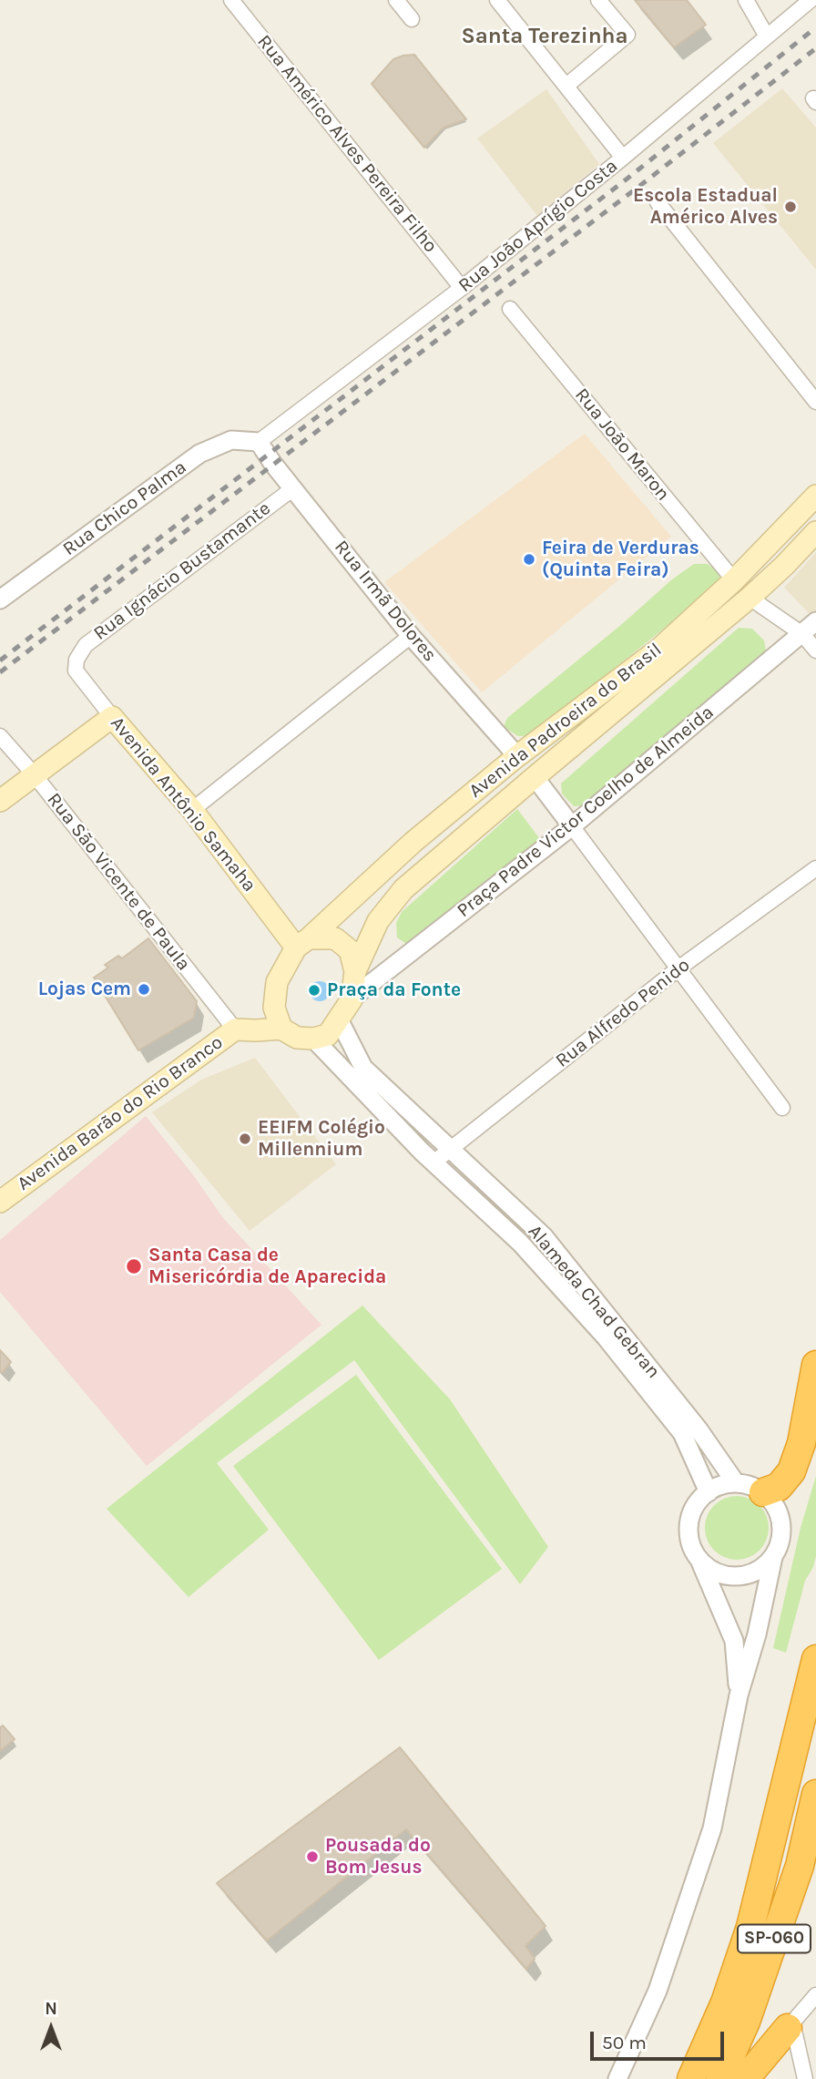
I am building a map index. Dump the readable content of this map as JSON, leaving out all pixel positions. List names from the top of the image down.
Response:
{
  "streets": {
    "highway": ["SP-060"],
    "main road": ["Avenida Padroeira do Brasil", "Avenida Antônio Samaha", "Avenida Barão do Rio Branco"],
    "street": [
      "Rua Américo Alves Pereira Filho",
      "Rua João Aprígio Costa",
      "Rua João Maron",
      "Rua Chico Palma",
      "Rua Ignácio Bustamante",
      "Rua Irmã Dolores",
      "Praça Padre Victor Coelho de Almeida",
      "Rua São Vicente de Paula",
      "Rua Alfredo Penido",
      "Alameda Chad Gebran"
    ]
  },
  "crossings": [
    ["Rua Américo Alves Pereira Filho", "Rua João Aprígio Costa"],
    ["Rua João Aprígio Costa", "Rua Chico Palma"],
    ["Rua João Aprígio Costa", "Rua Irmã Dolores"],
    ["Rua João Maron", "Avenida Padroeira do Brasil"],
    ["Rua Chico Palma", "Rua Irmã Dolores"],
    ["Rua Ignácio Bustamante", "Rua Irmã Dolores"],
    ["Rua Ignácio Bustamante", "Avenida Antônio Samaha"],
    ["Rua Irmã Dolores", "Avenida Padroeira do Brasil"],
    ["Avenida Padroeira do Brasil", "Avenida Antônio Samaha"],
    ["Avenida Padroeira do Brasil", "Praça Padre Victor Coelho de Almeida"],
    ["Avenida Padroeira do Brasil", "Avenida Barão do Rio Branco"],
    ["Avenida Padroeira do Brasil", "Alameda Chad Gebran"],
    ["Avenida Antônio Samaha", "Praça Padre Victor Coelho de Almeida"],
    ["Avenida Antônio Samaha", "Avenida Barão do Rio Branco"],
    ["Avenida Antônio Samaha", "Alameda Chad Gebran"],
    ["Praça Padre Victor Coelho de Almeida", "Avenida Barão do Rio Branco"],
    ["Praça Padre Victor Coelho de Almeida", "Alameda Chad Gebran"],
    ["Rua São Vicente de Paula", "Avenida Barão do Rio Branco"],
    ["Rua Alfredo Penido", "Alameda Chad Gebran"],
    ["Avenida Barão do Rio Branco", "Alameda Chad Gebran"]
  ],
  "districts": ["Santa Terezinha"],
  "places": [
    "Escola Estadual Américo Alves",
    "Feira de Verduras (Quinta Feira)",
    "Lojas Cem",
    "Praça da Fonte",
    "EEIFM Colégio Millennium",
    "Santa Casa de Misericórdia de Aparecida",
    "Pousada do Bom Jesus"
  ],
  "scale_bar": "50 m",
  "north": "top"
}
